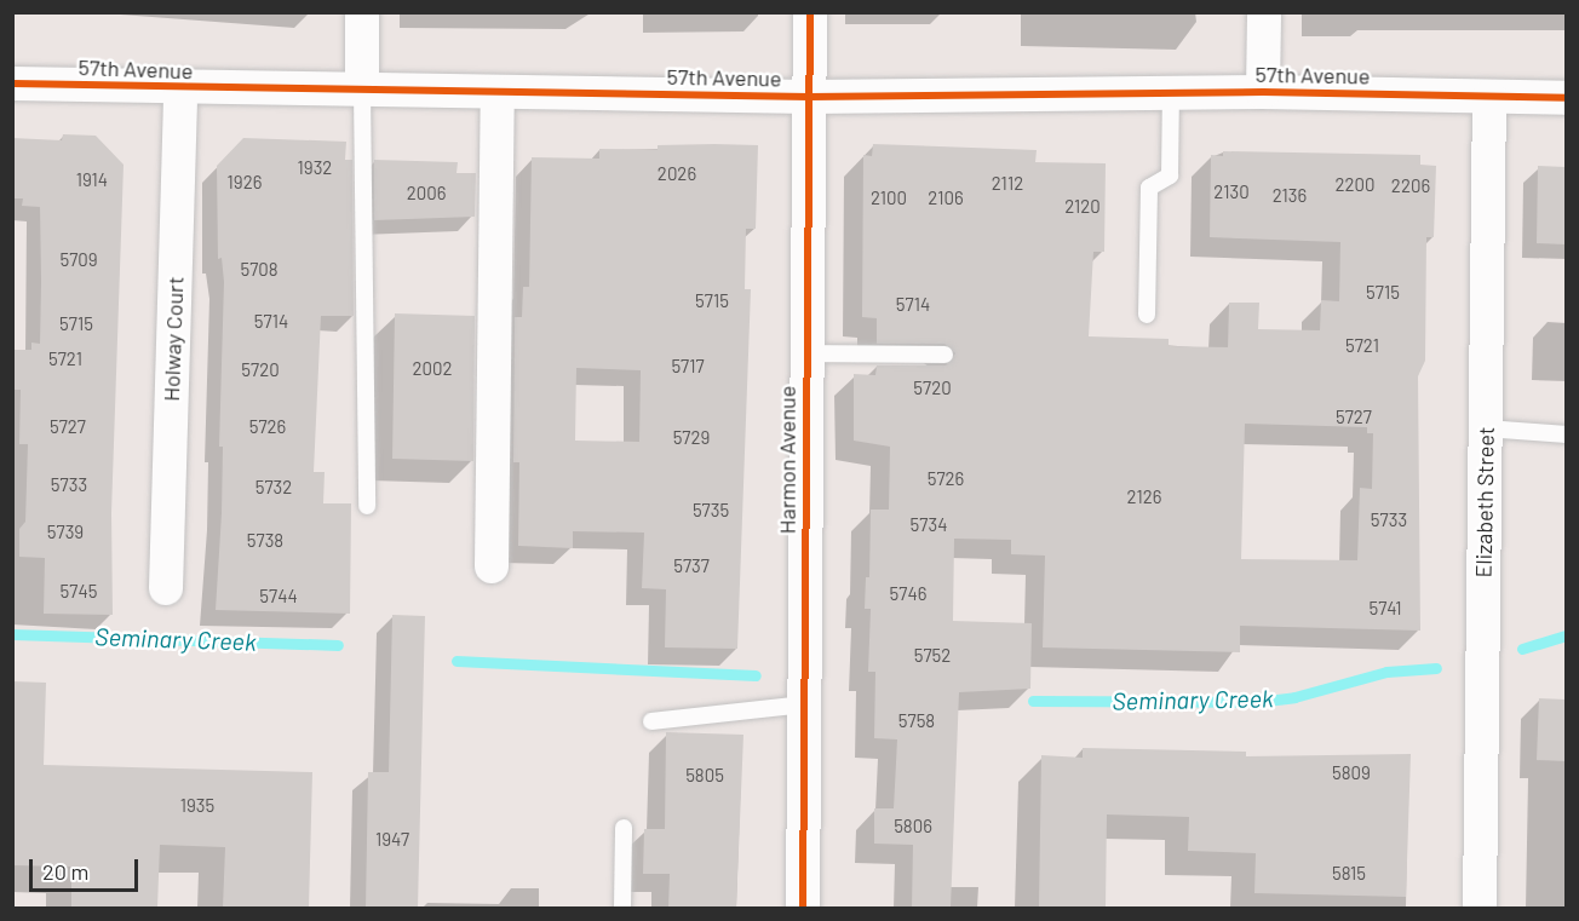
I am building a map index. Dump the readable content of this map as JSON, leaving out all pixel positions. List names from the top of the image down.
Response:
{
  "streets": {
    "street": [
      "57th Avenue",
      "Holway Court",
      "Harmon Avenue",
      "Elizabeth Street"
    ]
  },
  "crossings": [
    ["57th Avenue", "Holway Court"],
    ["57th Avenue", "Harmon Avenue"],
    ["57th Avenue", "Elizabeth Street"]
  ],
  "water": ["Seminary Creek"],
  "house_numbers": [
    "1932",
    "2026",
    "1914",
    "1926",
    "2112",
    "2200",
    "2206",
    "2130",
    "2006",
    "2136",
    "2100",
    "2106",
    "2120",
    "5709",
    "5708",
    "5715",
    "5715",
    "5714",
    "5714",
    "5715",
    "5721",
    "5721",
    "5717",
    "2002",
    "5720",
    "5720",
    "5727",
    "5727",
    "5726",
    "5729",
    "5726",
    "5733",
    "5732",
    "2126",
    "5735",
    "5733",
    "5734",
    "5739",
    "5738",
    "5737",
    "5745",
    "5746",
    "5744",
    "5741",
    "5752",
    "5758",
    "5809",
    "5805",
    "1935",
    "5806",
    "1947",
    "5815"
  ],
  "scale_bar": "20 m"
}
